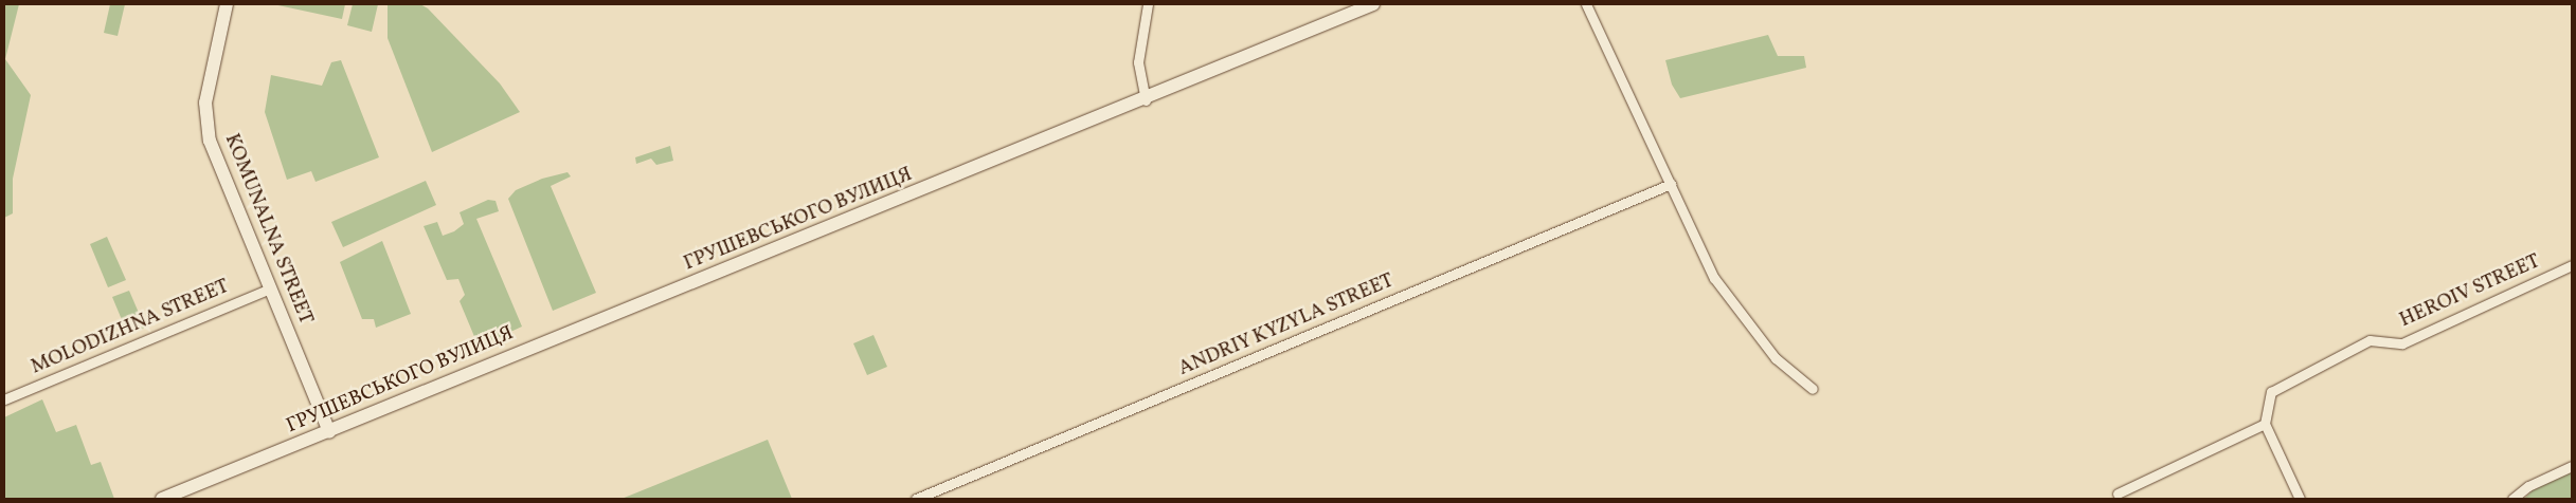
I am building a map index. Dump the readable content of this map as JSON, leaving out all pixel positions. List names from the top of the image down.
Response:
{
  "streets": {
    "street": [
      "ГРУШЕВСЬКОГО ВУЛИЦЯ",
      "KOMUNALNA STREET",
      "HEROIV STREET",
      "ANDRIY KYZYLA STREET",
      "MOLODIZHNA STREET"
    ]
  },
  "crossings": [
    ["ГРУШЕВСЬКОГО ВУЛИЦЯ", "KOMUNALNA STREET"],
    ["KOMUNALNA STREET", "MOLODIZHNA STREET"]
  ]
}
